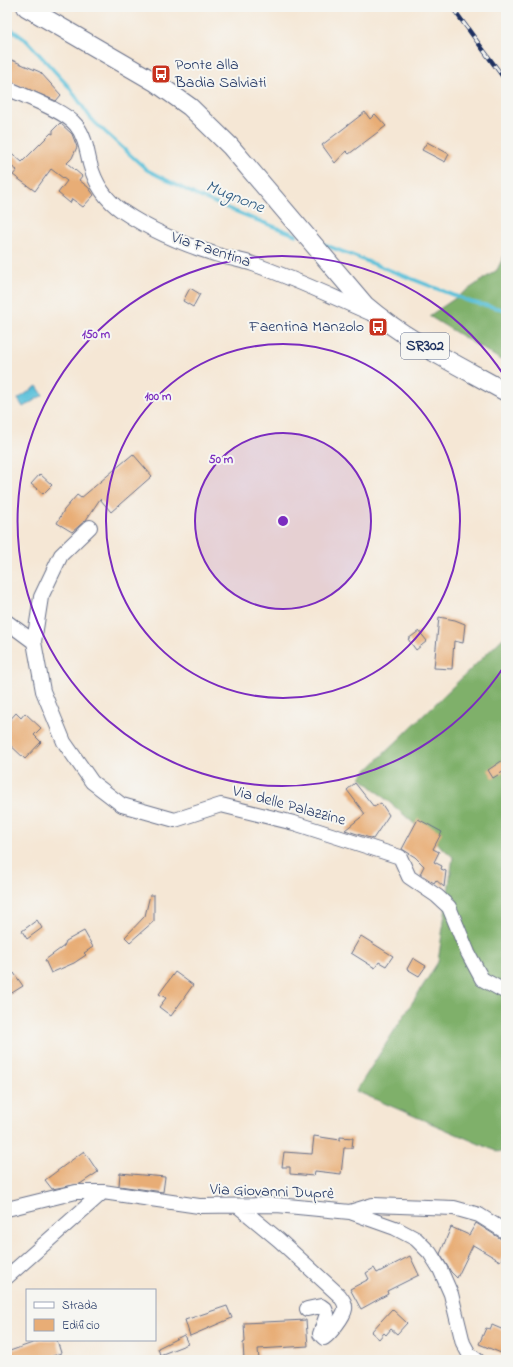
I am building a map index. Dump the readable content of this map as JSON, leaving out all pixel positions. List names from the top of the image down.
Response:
{
  "streets": {
    "main road": ["Via Faentina", "SR302"],
    "street": ["Via delle Palazzine", "Via Giovanni Duprè"]
  },
  "water": ["Mugnone"],
  "places": {
    "bus stop": ["Ponte alla Badia Salviati", "Faentina Manzolo"]
  },
  "legend": ["Strada", "Edificio"],
  "rings": ["150 m", "100 m", "50 m"]
}
